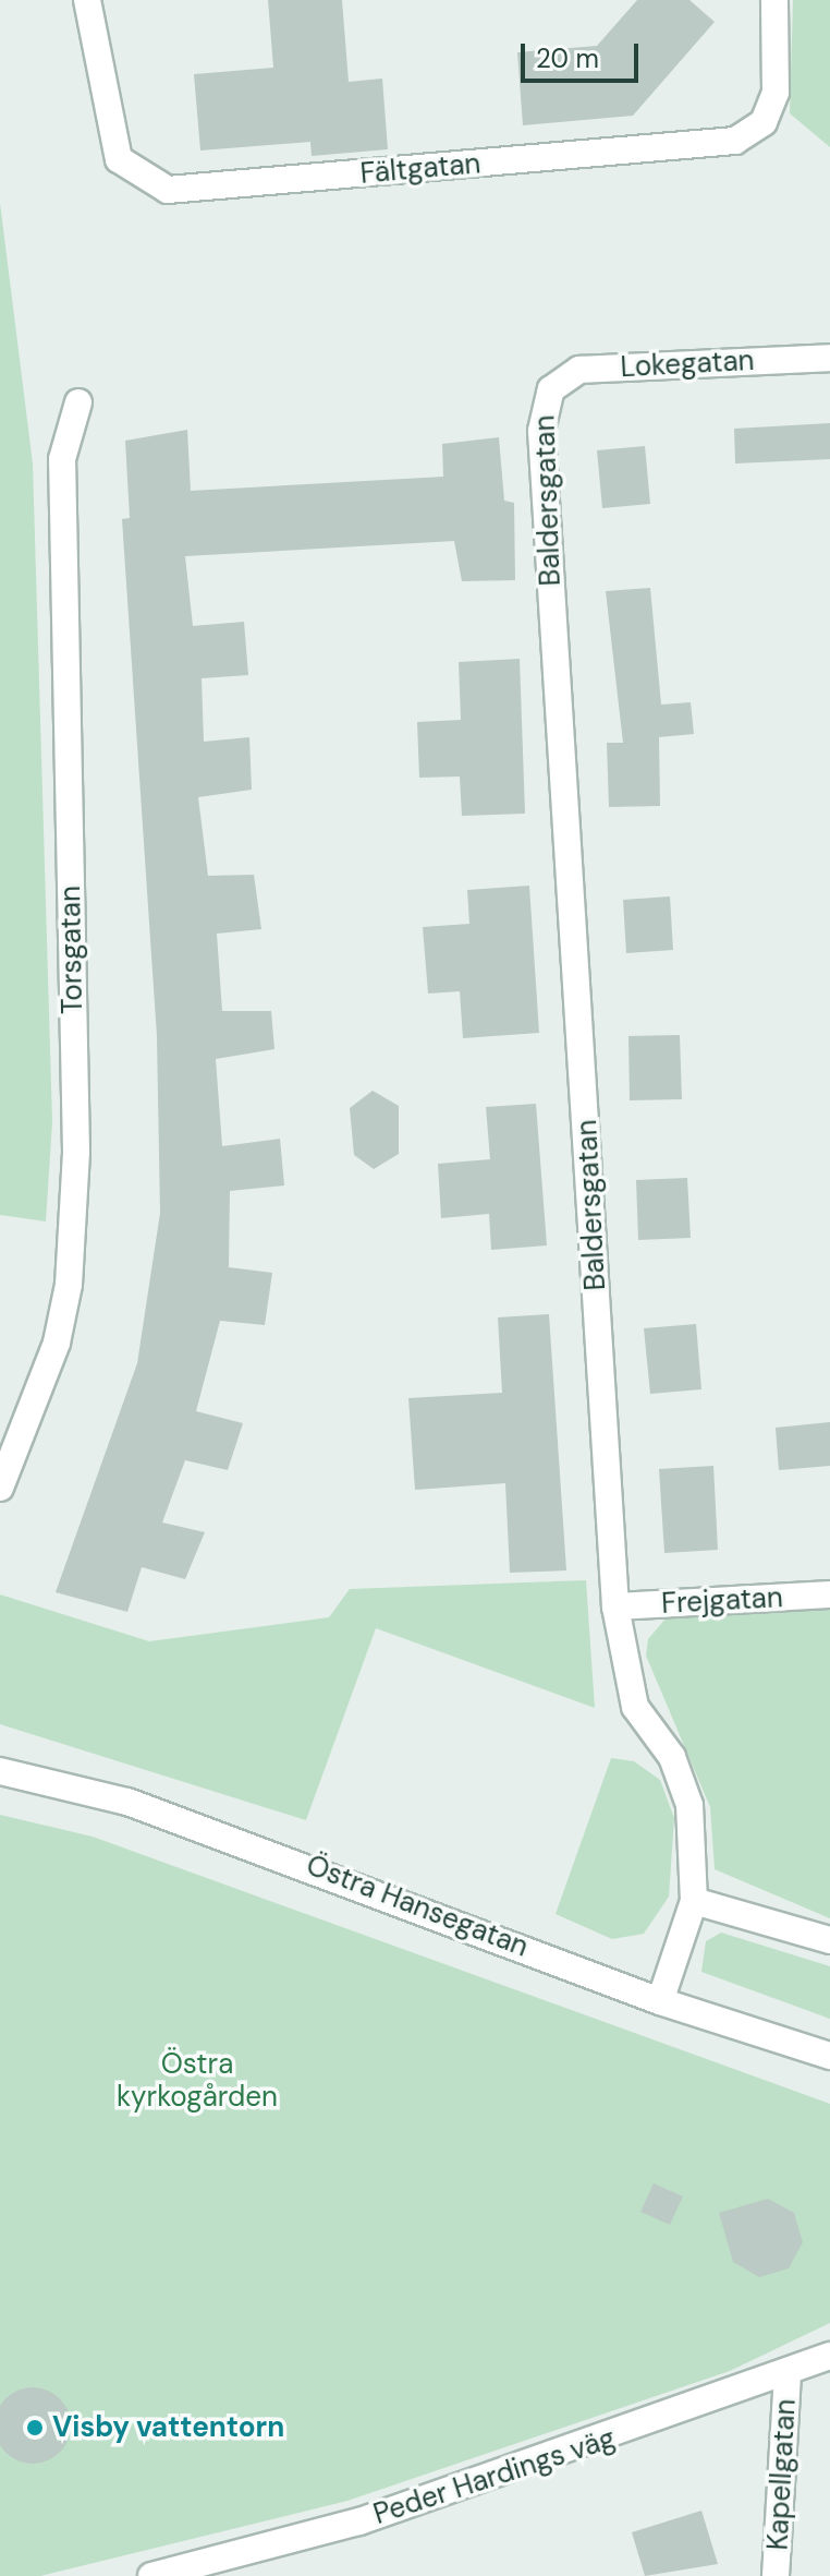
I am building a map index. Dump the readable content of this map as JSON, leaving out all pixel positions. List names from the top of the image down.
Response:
{
  "streets": {
    "street": [
      "Fältgatan",
      "Lokegatan",
      "Baldersgatan",
      "Torsgatan",
      "Frejgatan",
      "Östra Hansegatan",
      "Kapellgatan",
      "Peder Hardings väg"
    ]
  },
  "crossings": [
    ["Lokegatan", "Baldersgatan"],
    ["Baldersgatan", "Frejgatan"],
    ["Baldersgatan", "Östra Hansegatan"],
    ["Kapellgatan", "Peder Hardings väg"]
  ],
  "parks": ["Östra kyrkogården"],
  "places": ["Visby vattentorn"],
  "scale_bar": "20 m"
}
